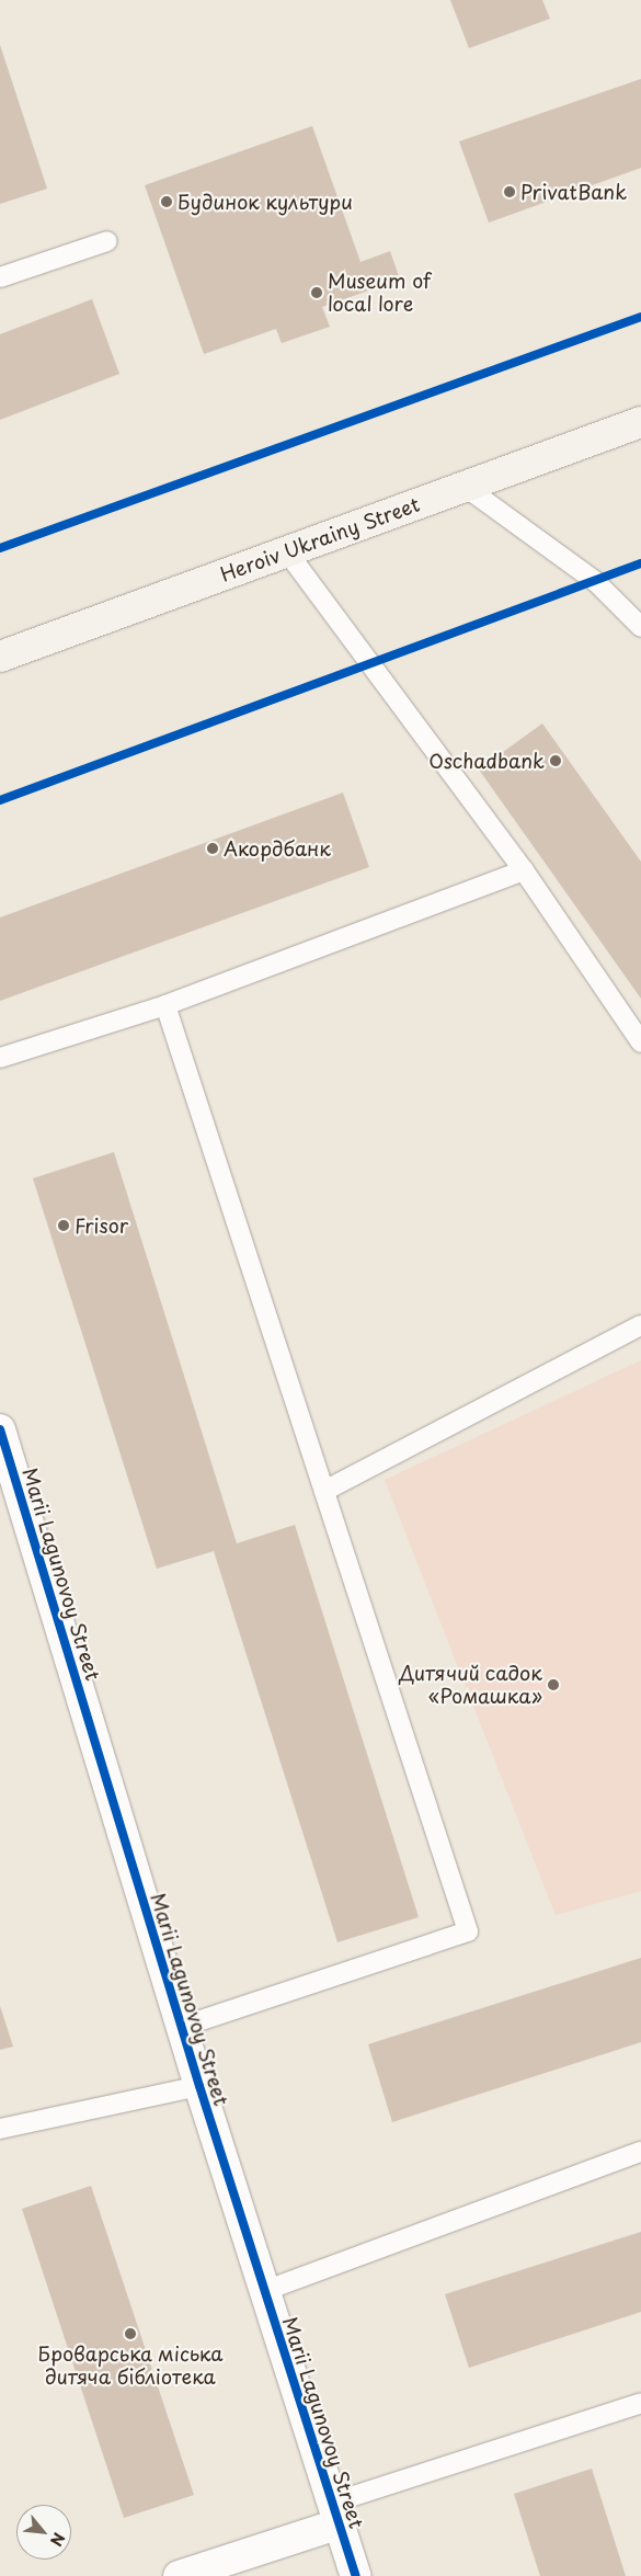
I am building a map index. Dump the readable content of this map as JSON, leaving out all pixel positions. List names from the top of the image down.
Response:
{
  "streets": {
    "main road": ["Heroiv Ukrainy Street"],
    "street": ["Marii Lagunovoy Street"]
  },
  "places": [
    "PrivatBank",
    "Будинок культури",
    "Museum of local lore",
    "Oschadbank",
    "Акордбанк",
    "Frisor",
    "Дитячий садок «Ромашка»",
    "Броварська міська дитяча бібліотека"
  ],
  "north": "bottom right"
}
